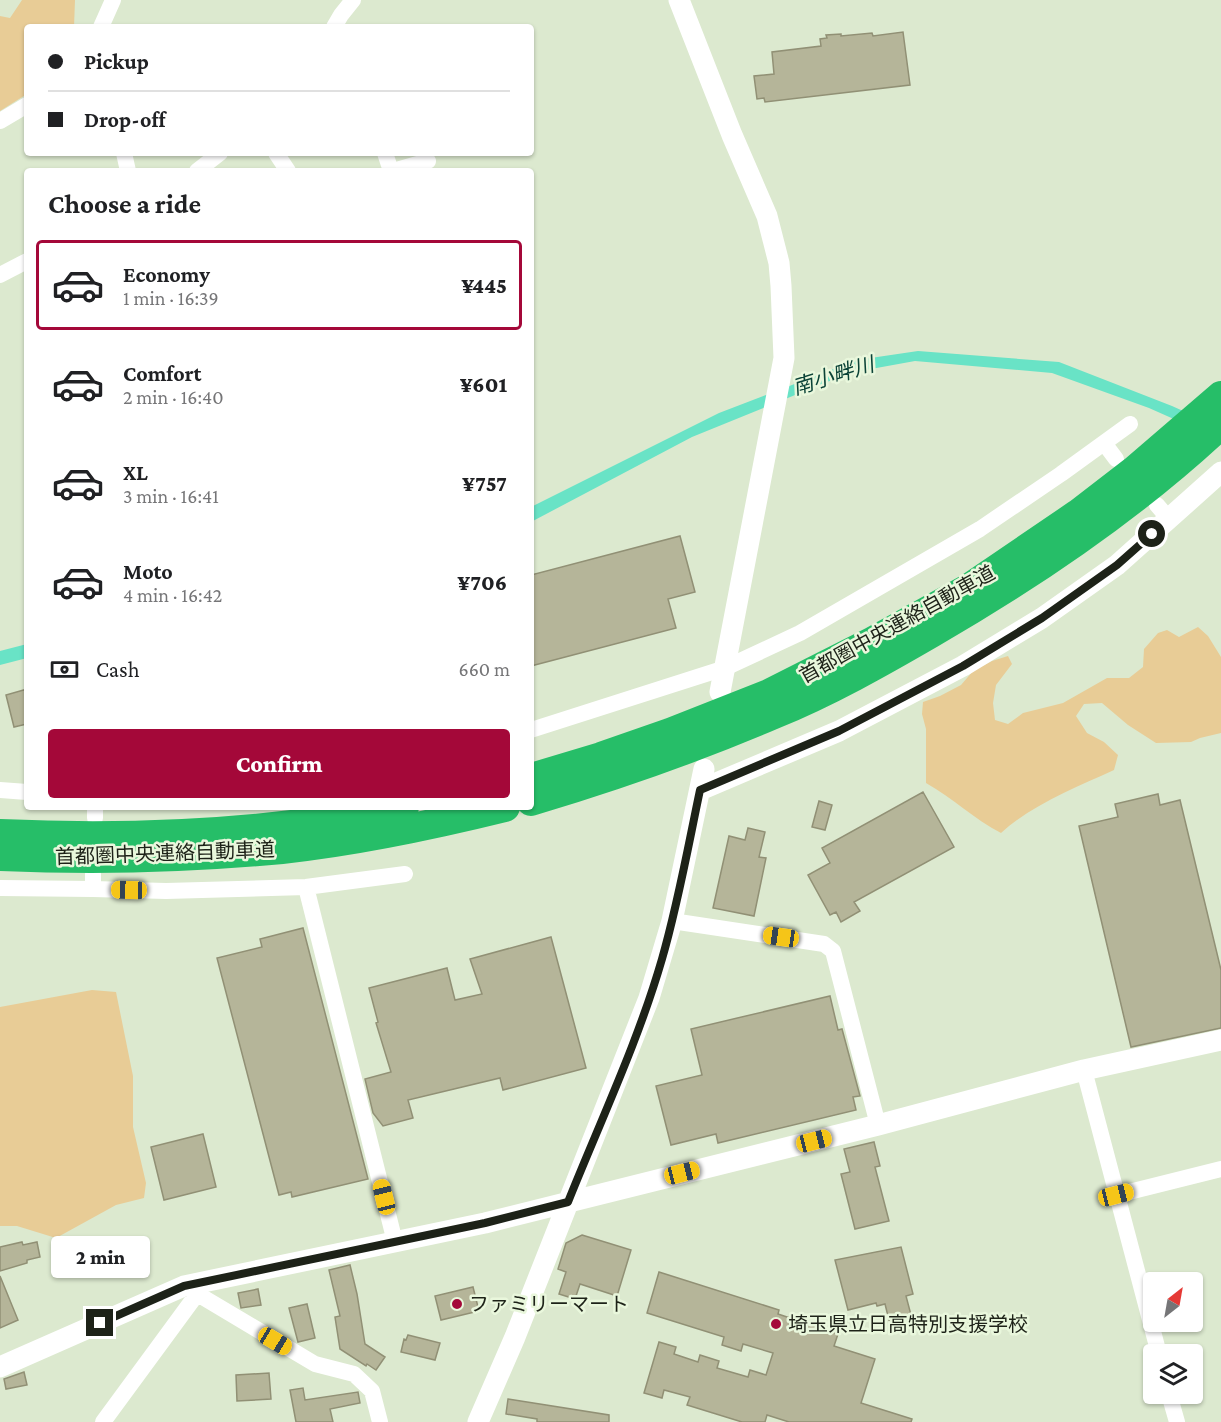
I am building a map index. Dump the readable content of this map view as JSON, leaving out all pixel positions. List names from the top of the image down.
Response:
{
  "streets": {
    "highway": ["首都圏中央連絡自動車道"]
  },
  "water": ["南小畔川"],
  "places": ["ファミリーマート", "埼玉県立日高特別支援学校"],
  "north": "top right",
  "page": {
    "banner": ["Pickup", "Drop-off"],
    "heading": "Choose a ride",
    "list": [
      {
        "name": "Economy",
        "note": "1 min · 16:39",
        "value": "¥445"
      },
      {
        "name": "Comfort",
        "note": "2 min · 16:40",
        "value": "¥601"
      },
      {
        "name": "XL",
        "note": "3 min · 16:41",
        "value": "¥757"
      },
      {
        "name": "Moto",
        "note": "4 min · 16:42",
        "value": "¥706"
      }
    ],
    "pay": ["Cash", "660 m"],
    "buttons": "Confirm",
    "bubble": "2 min"
  }
}
